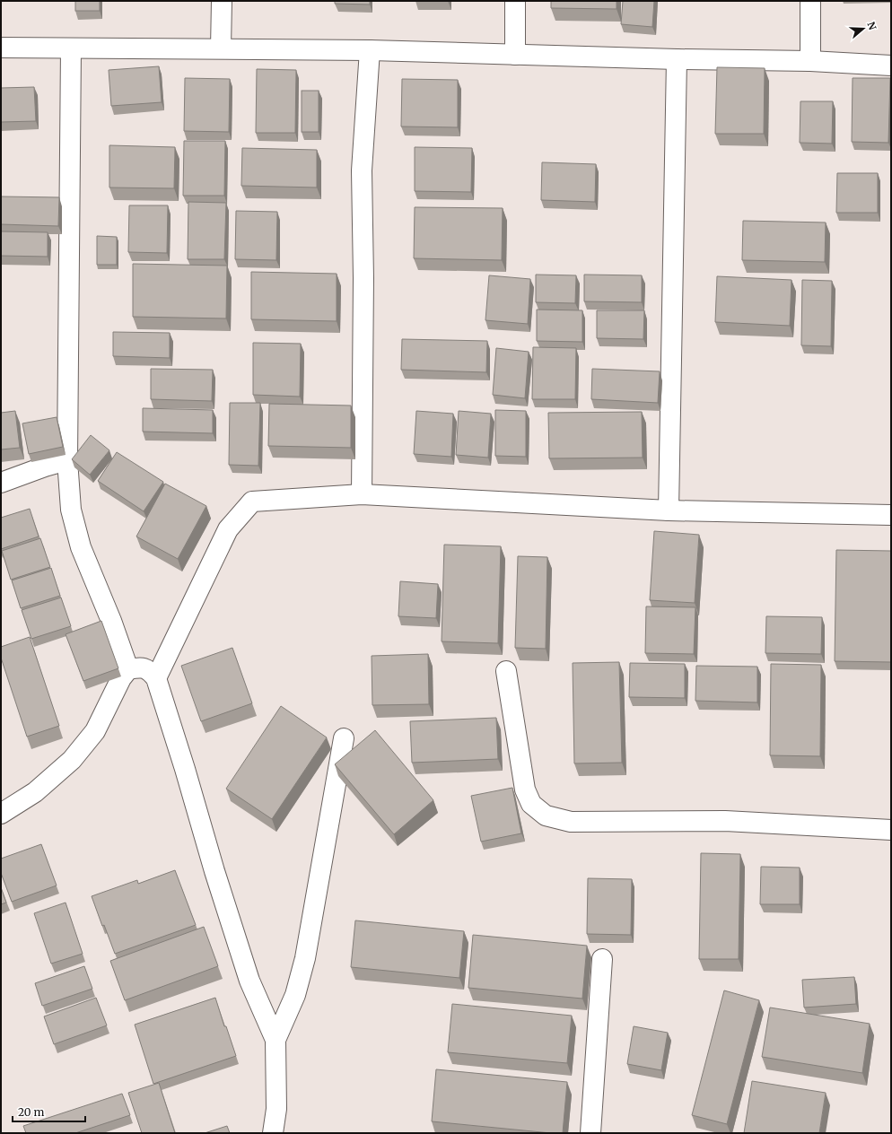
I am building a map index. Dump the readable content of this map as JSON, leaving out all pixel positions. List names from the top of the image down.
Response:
{
  "scale_bar": "20 m",
  "north": "right"
}
